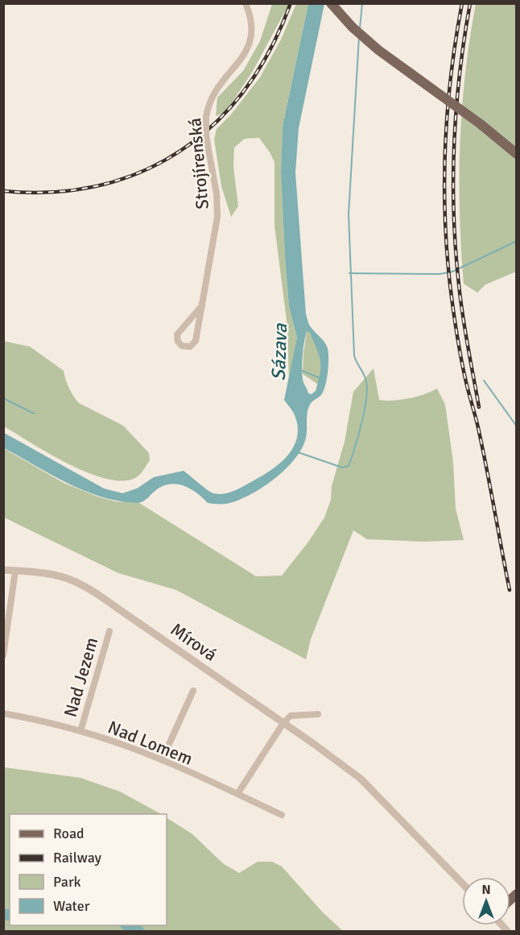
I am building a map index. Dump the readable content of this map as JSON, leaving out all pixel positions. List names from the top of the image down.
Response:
{
  "streets": {
    "street": [
      "Strojírenská",
      "Mírová",
      "Nad Jezem",
      "Nad Lomem"
    ]
  },
  "crossings": [
    ["Nad Jezem", "Nad Lomem"]
  ],
  "water": ["Sázava"],
  "legend": [
    "Road",
    "Railway",
    "Park",
    "Water"
  ],
  "north": "top"
}
